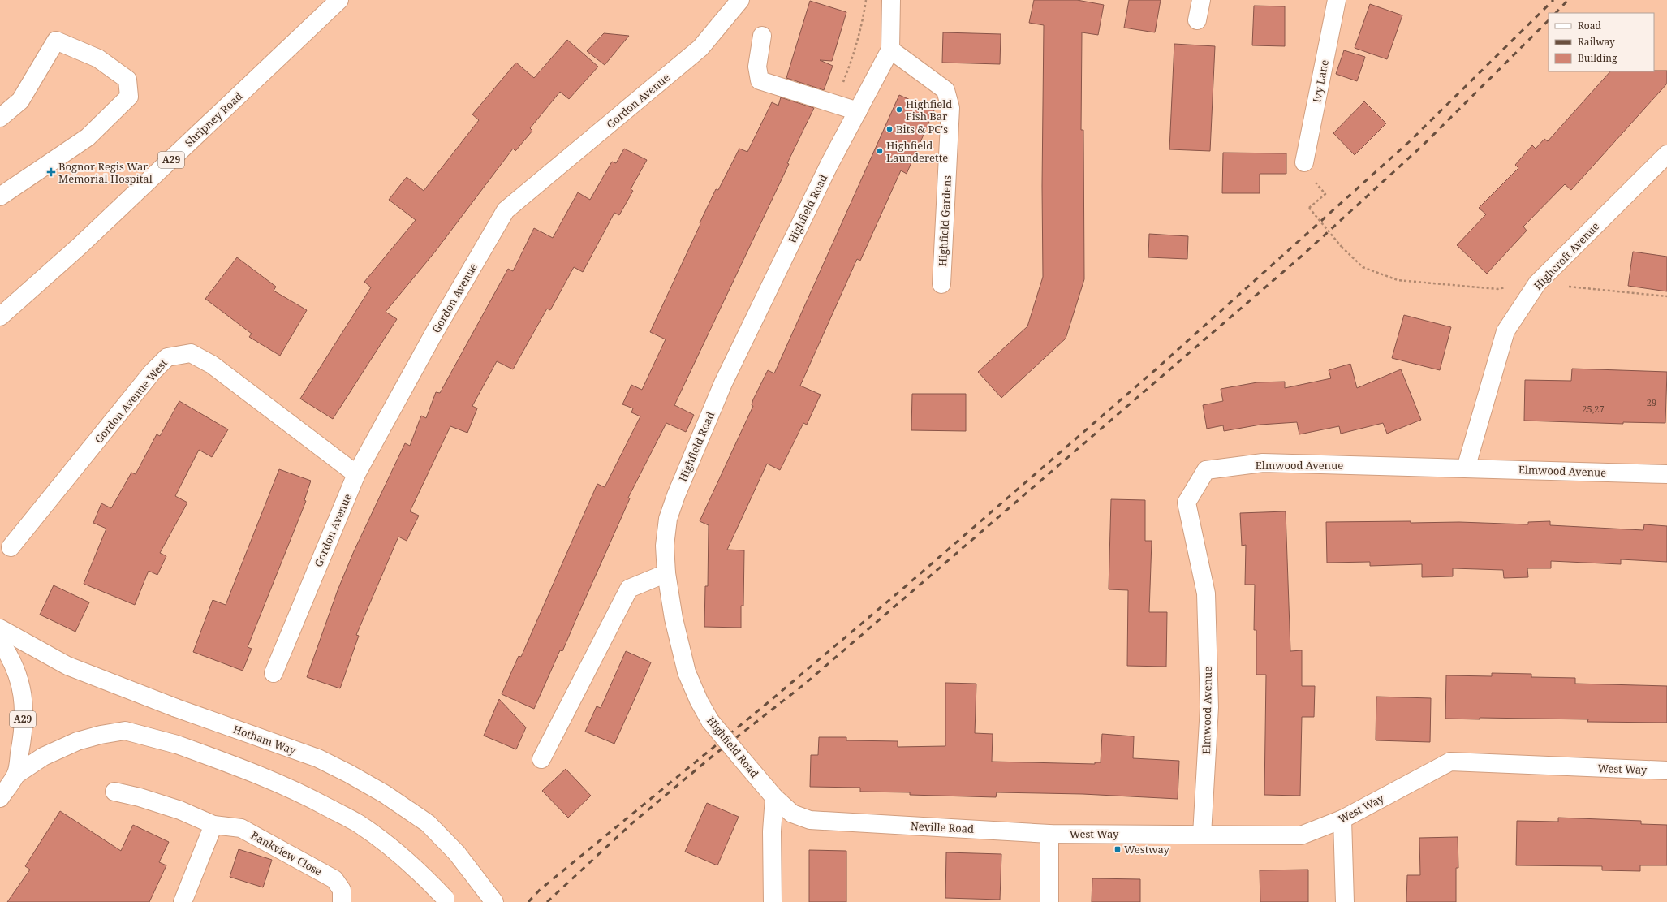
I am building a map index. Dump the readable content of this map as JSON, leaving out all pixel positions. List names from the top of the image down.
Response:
{
  "streets": {
    "street": [
      "Ivy Lane",
      "Gordon Avenue",
      "Shripney Road",
      "A29",
      "Highfield Road",
      "Highfield Gardens",
      "Highcroft Avenue",
      "Gordon Avenue West",
      "Elmwood Avenue",
      "Hotham Way",
      "West Way",
      "Neville Road",
      "Bankview Close"
    ]
  },
  "crossings": [
    ["Gordon Avenue", "Gordon Avenue West"],
    ["Highfield Road", "Highfield Gardens"],
    ["Highfield Road", "Neville Road"],
    ["Highcroft Avenue", "Elmwood Avenue"],
    ["Elmwood Avenue", "West Way"],
    ["West Way", "Neville Road"]
  ],
  "places": {
    "other": ["Highfield Fish Bar", "Bits & PC's", "Highfield Launderette"],
    "health": ["Bognor Regis War Memorial Hospital"],
    "transit": ["Westway"]
  },
  "house_numbers": ["29", "25,27"],
  "legend": ["Road", "Railway", "Building"]
}
